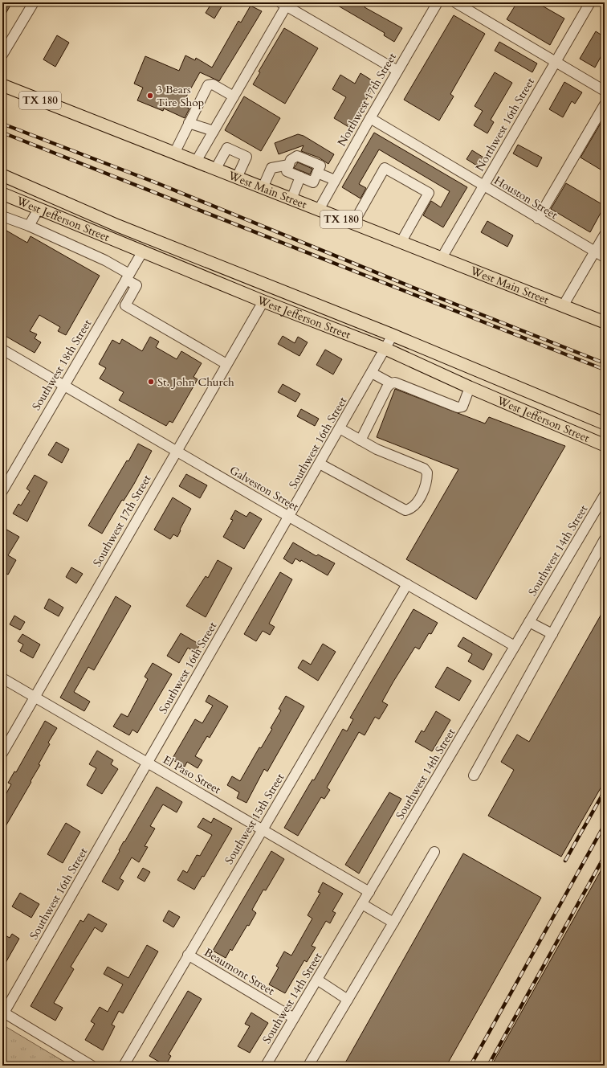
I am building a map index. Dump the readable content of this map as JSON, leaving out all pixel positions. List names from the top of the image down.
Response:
{
  "streets": {
    "main road": ["TX 180", "West Main Street", "West Jefferson Street"],
    "street": [
      "Northwest 17th Street",
      "Northwest 16th Street",
      "Houston Street",
      "Southwest 18th Street",
      "Southwest 16th Street",
      "Galveston Street",
      "Southwest 17th Street",
      "Southwest 14th Street",
      "El Paso Street",
      "Southwest 15th Street",
      "Beaumont Street"
    ]
  },
  "crossings": [
    ["Northwest 17th Street", "West Main Street"],
    ["Northwest 17th Street", "Houston Street"],
    ["Northwest 16th Street", "West Main Street"],
    ["Northwest 16th Street", "Houston Street"],
    ["West Jefferson Street", "Southwest 18th Street"],
    ["West Jefferson Street", "Southwest 16th Street"],
    ["West Jefferson Street", "Southwest 17th Street"],
    ["Southwest 18th Street", "Galveston Street"],
    ["Southwest 16th Street", "Galveston Street"],
    ["Southwest 16th Street", "El Paso Street"],
    ["Galveston Street", "Southwest 17th Street"],
    ["Galveston Street", "Southwest 14th Street"],
    ["Galveston Street", "Southwest 15th Street"],
    ["Southwest 17th Street", "El Paso Street"],
    ["Southwest 14th Street", "El Paso Street"],
    ["Southwest 14th Street", "Beaumont Street"],
    ["El Paso Street", "Southwest 15th Street"],
    ["Southwest 15th Street", "Beaumont Street"]
  ],
  "places": ["3 Bears Tire Shop", "St. John Church"]
}
